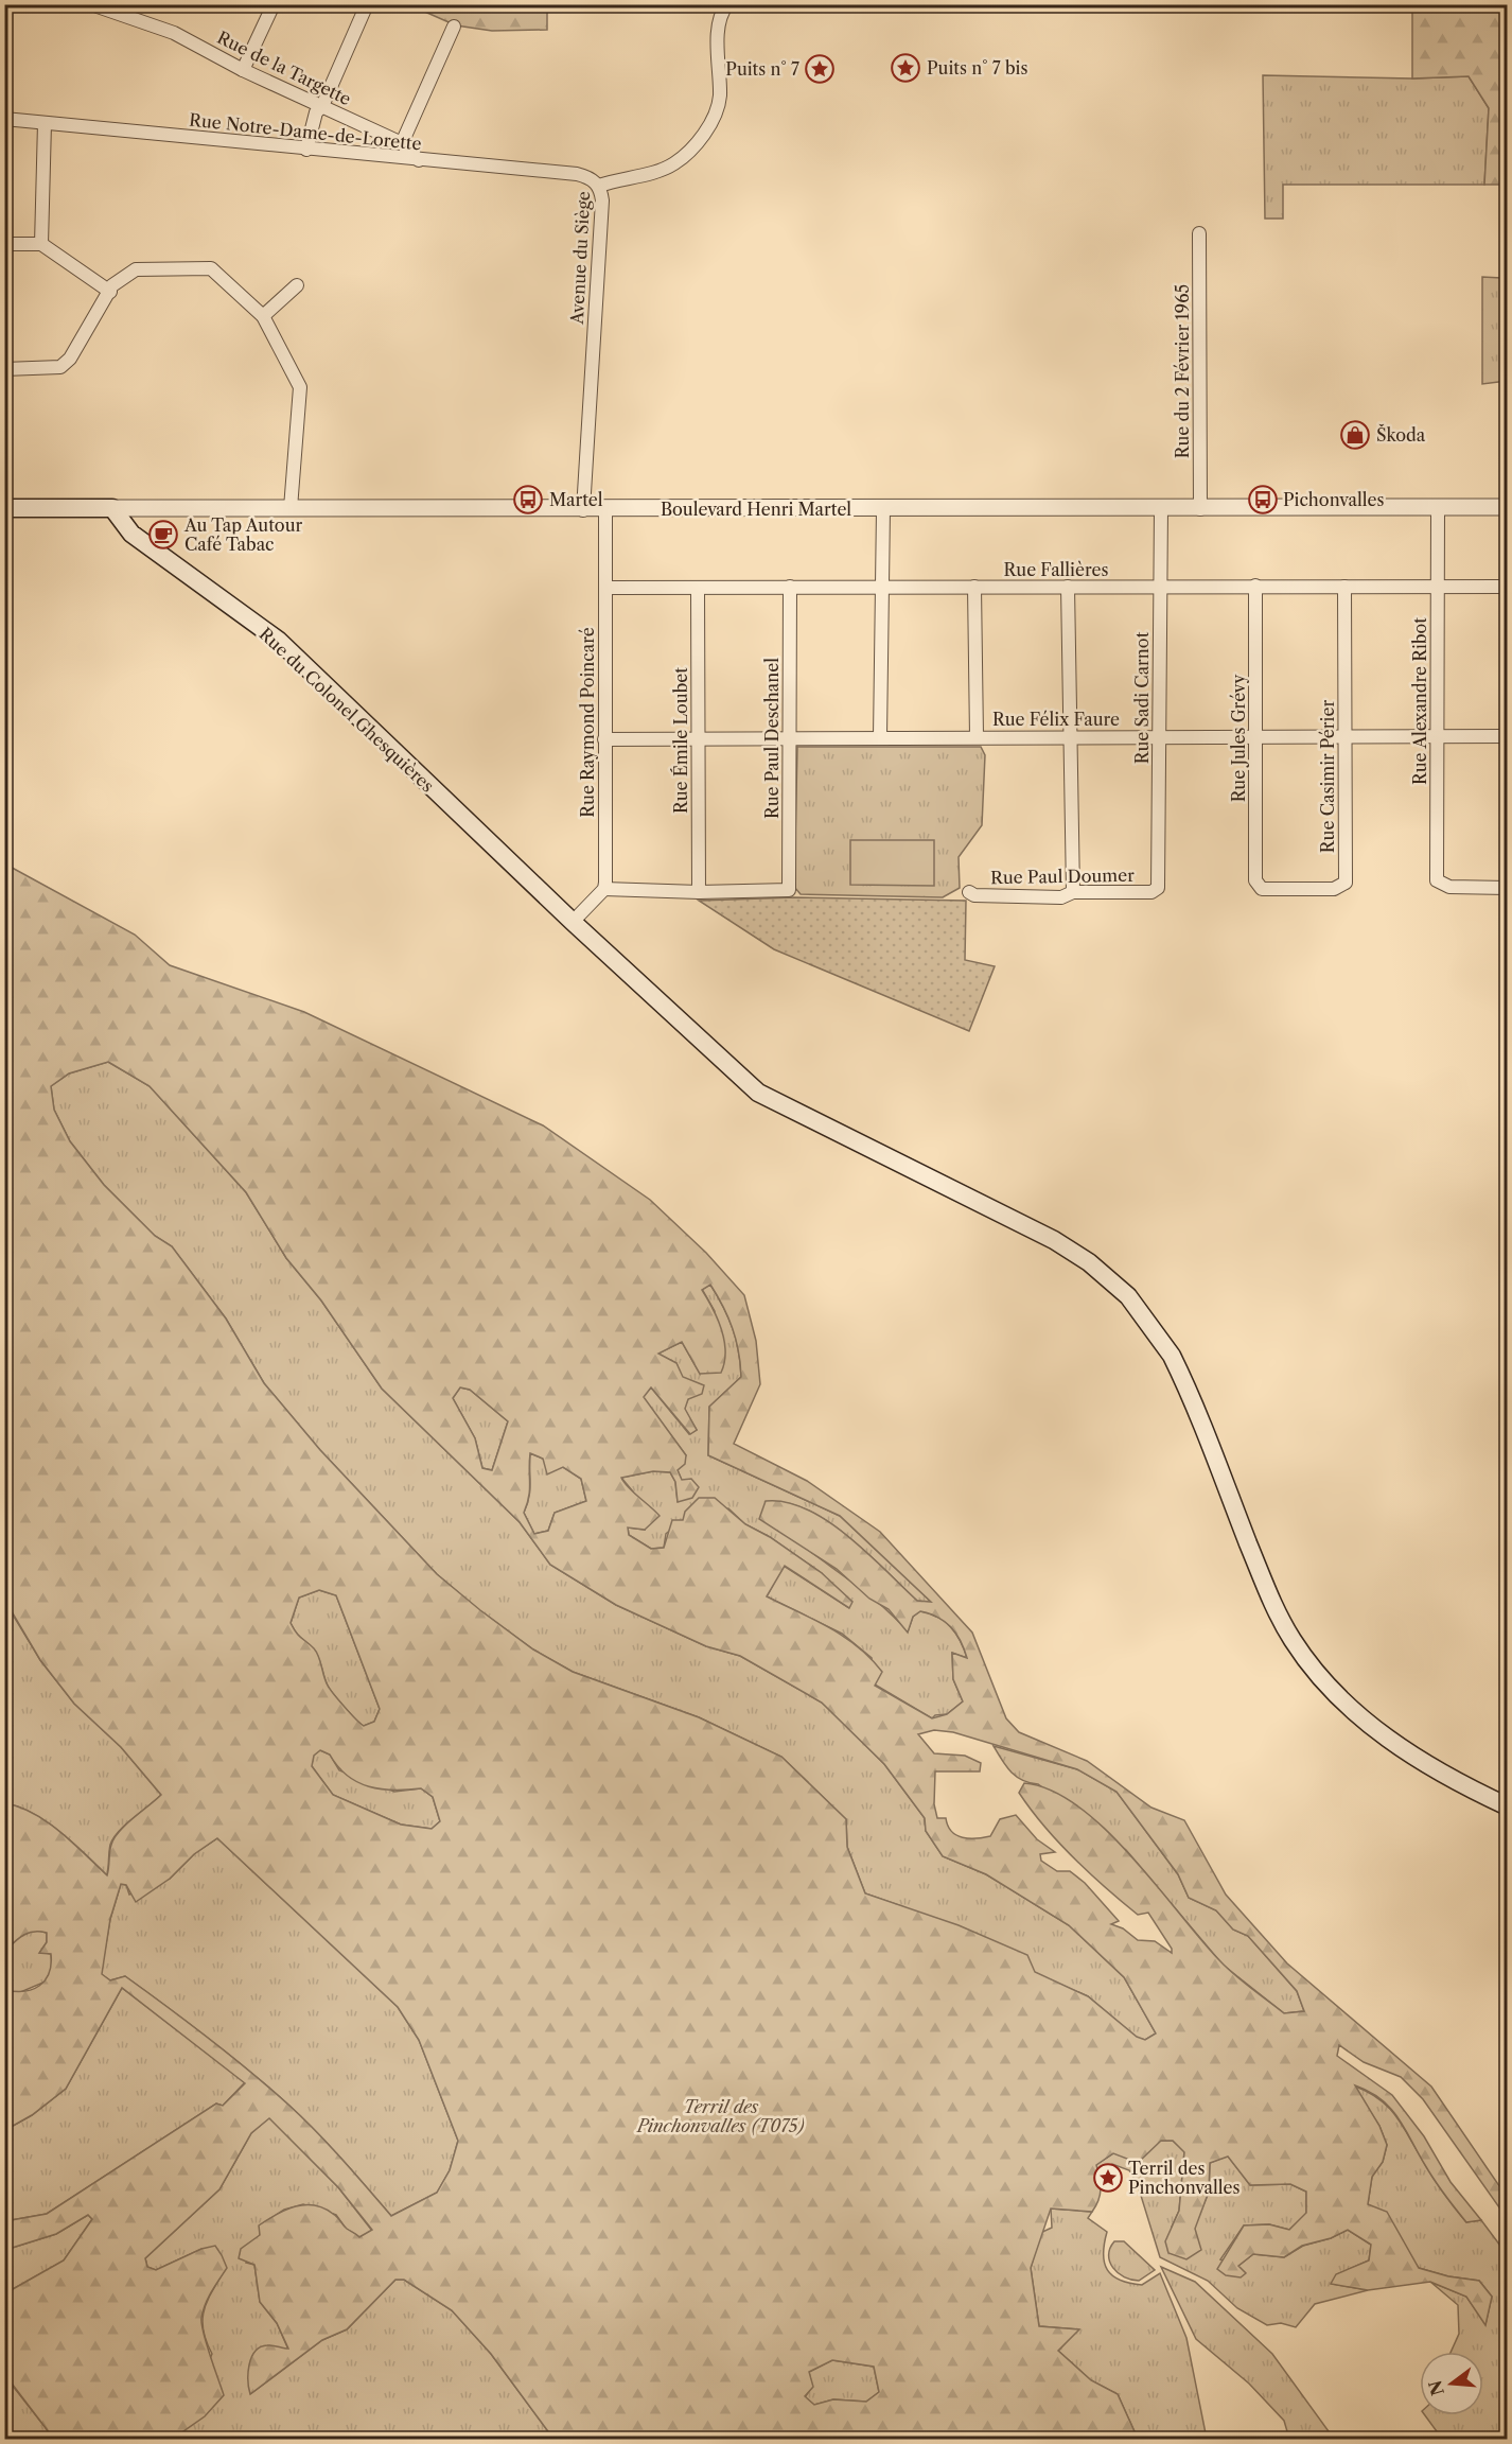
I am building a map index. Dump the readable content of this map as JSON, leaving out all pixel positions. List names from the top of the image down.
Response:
{
  "streets": {
    "main road": ["Boulevard Henri Martel", "Rue du Colonel Ghesquières"],
    "street": [
      "Rue de la Targette",
      "Rue Notre-Dame-de-Lorette",
      "Avenue du Siège",
      "Rue du 2 Février 1965",
      "Rue Fallières",
      "Rue Sadi Carnot",
      "Rue Alexandre Ribot",
      "Rue Félix Faure",
      "Rue Raymond Poincaré",
      "Rue Paul Deschanel",
      "Rue Jules Grévy",
      "Rue Émile Loubet",
      "Rue Casimir Périer",
      "Rue Paul Doumer"
    ]
  },
  "crossings": [
    ["Rue de la Targette", "Rue Notre-Dame-de-Lorette"],
    ["Rue Notre-Dame-de-Lorette", "Avenue du Siège"],
    ["Avenue du Siège", "Boulevard Henri Martel"],
    ["Rue du 2 Février 1965", "Boulevard Henri Martel"],
    ["Boulevard Henri Martel", "Rue Sadi Carnot"],
    ["Boulevard Henri Martel", "Rue Alexandre Ribot"],
    ["Boulevard Henri Martel", "Rue du Colonel Ghesquières"],
    ["Boulevard Henri Martel", "Rue Raymond Poincaré"],
    ["Rue Fallières", "Rue Sadi Carnot"],
    ["Rue Fallières", "Rue Alexandre Ribot"],
    ["Rue Fallières", "Rue Raymond Poincaré"],
    ["Rue Fallières", "Rue Paul Deschanel"],
    ["Rue Fallières", "Rue Jules Grévy"],
    ["Rue Fallières", "Rue Émile Loubet"],
    ["Rue Fallières", "Rue Casimir Périer"],
    ["Rue Sadi Carnot", "Rue Félix Faure"],
    ["Rue Sadi Carnot", "Rue Paul Doumer"],
    ["Rue Alexandre Ribot", "Rue Félix Faure"],
    ["Rue Félix Faure", "Rue Raymond Poincaré"],
    ["Rue Félix Faure", "Rue Paul Deschanel"],
    ["Rue Félix Faure", "Rue Jules Grévy"],
    ["Rue Félix Faure", "Rue Émile Loubet"],
    ["Rue Félix Faure", "Rue Casimir Périer"],
    ["Rue Paul Deschanel", "Rue Émile Loubet"],
    ["Rue Jules Grévy", "Rue Casimir Périer"]
  ],
  "parks": ["Terril des Pinchonvalles (T075)"],
  "places": {
    "place": ["Puits n° 7 bis", "Puits n° 7", "Terril des Pinchonvalles"],
    "shop": ["Škoda"],
    "bus stop": ["Martel", "Pichonvalles"],
    "cafe": ["Au Tap Autour Café Tabac"]
  },
  "north": "left"
}
